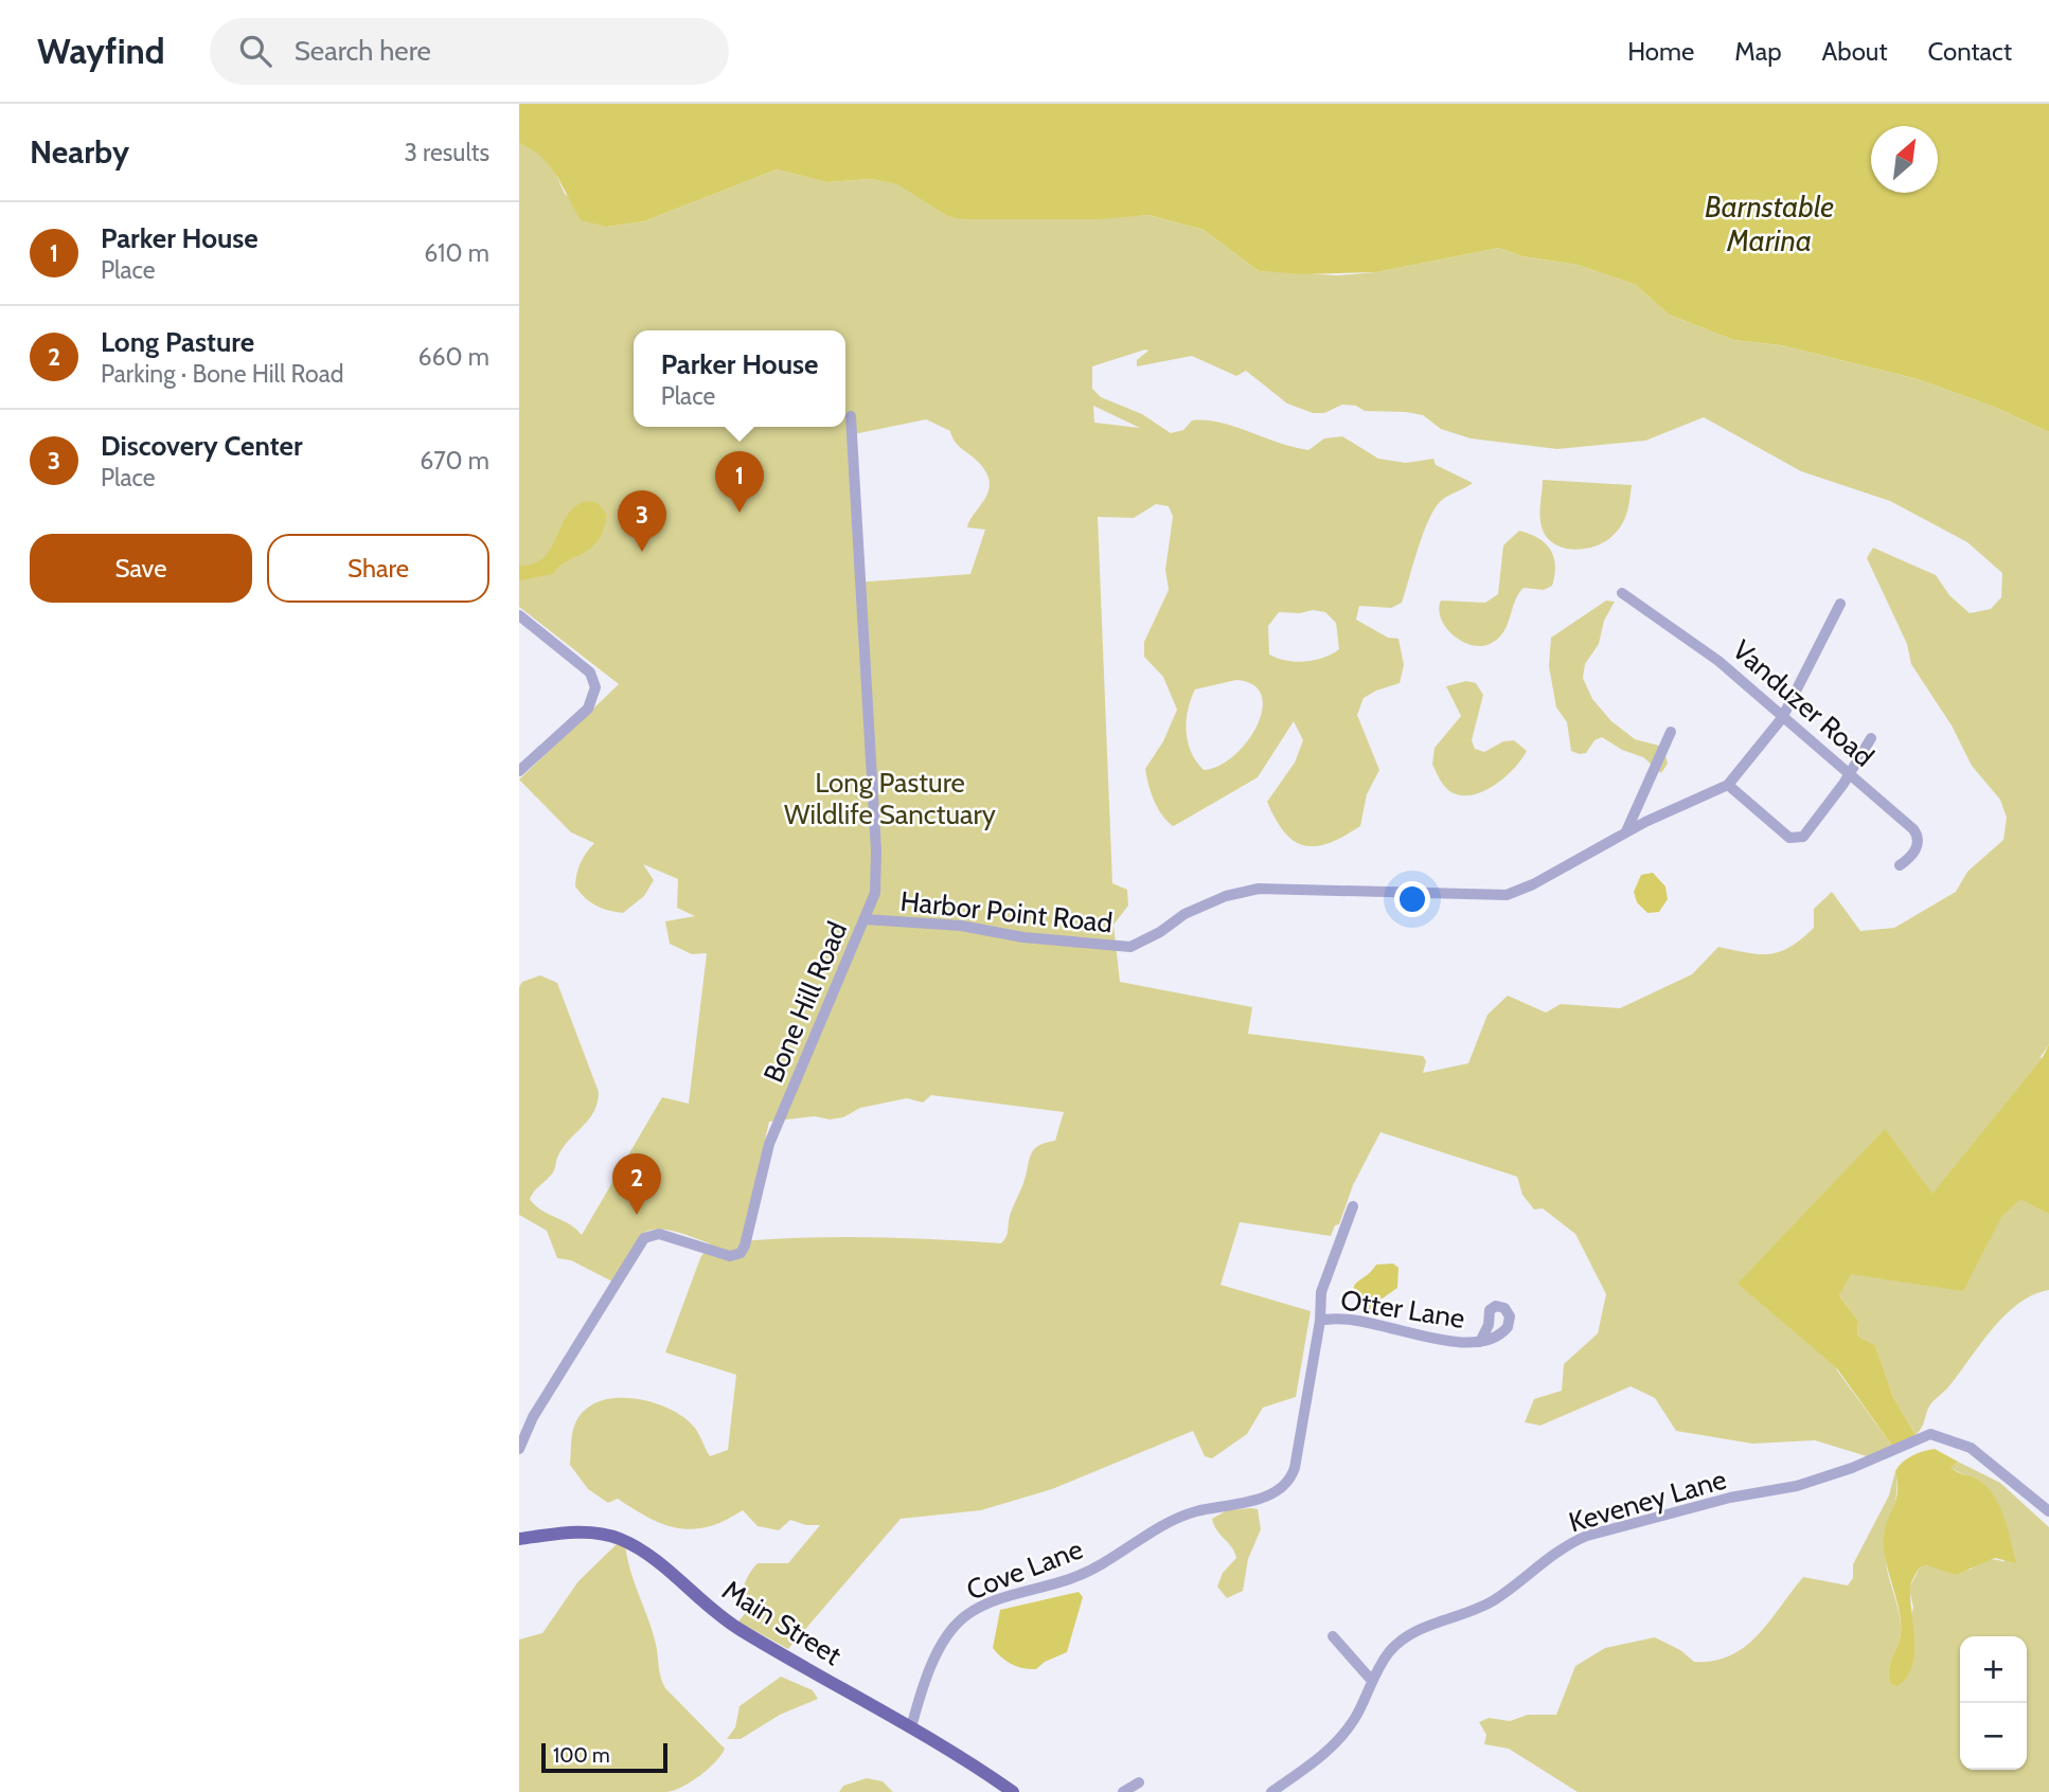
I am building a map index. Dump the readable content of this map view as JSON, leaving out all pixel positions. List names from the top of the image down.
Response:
{
  "streets": {
    "main road": ["Main Street"],
    "street": [
      "Vanduzer Road",
      "Harbor Point Road",
      "Bone Hill Road",
      "Otter Lane",
      "Keveney Lane",
      "Cove Lane"
    ]
  },
  "crossings": [
    ["Harbor Point Road", "Bone Hill Road"],
    ["Otter Lane", "Cove Lane"],
    ["Cove Lane", "Main Street"]
  ],
  "water": ["Barnstable Marina"],
  "parks": ["Long Pasture Wildlife Sanctuary"],
  "scale_bar": "100 m",
  "north": "top right",
  "page": {
    "header": "Wayfind",
    "search": "Search here",
    "nav": [
      "Home",
      "Map",
      "About",
      "Contact"
    ],
    "heading": ["Nearby", "3 results"],
    "list": [
      {
        "mark": "1",
        "name": "Parker House",
        "note": "Place",
        "value": "610 m"
      },
      {
        "mark": "2",
        "name": "Long Pasture",
        "note": "Parking · Bone Hill Road",
        "value": "660 m"
      },
      {
        "mark": "3",
        "name": "Discovery Center",
        "note": "Place",
        "value": "670 m"
      }
    ],
    "popup": ["Parker House", "Place"],
    "pins": ["1", "3", "2"],
    "buttons": ["Save", "Share"],
    "map_buttons": ["+", "−"],
    "scale": "100 m"
  }
}
